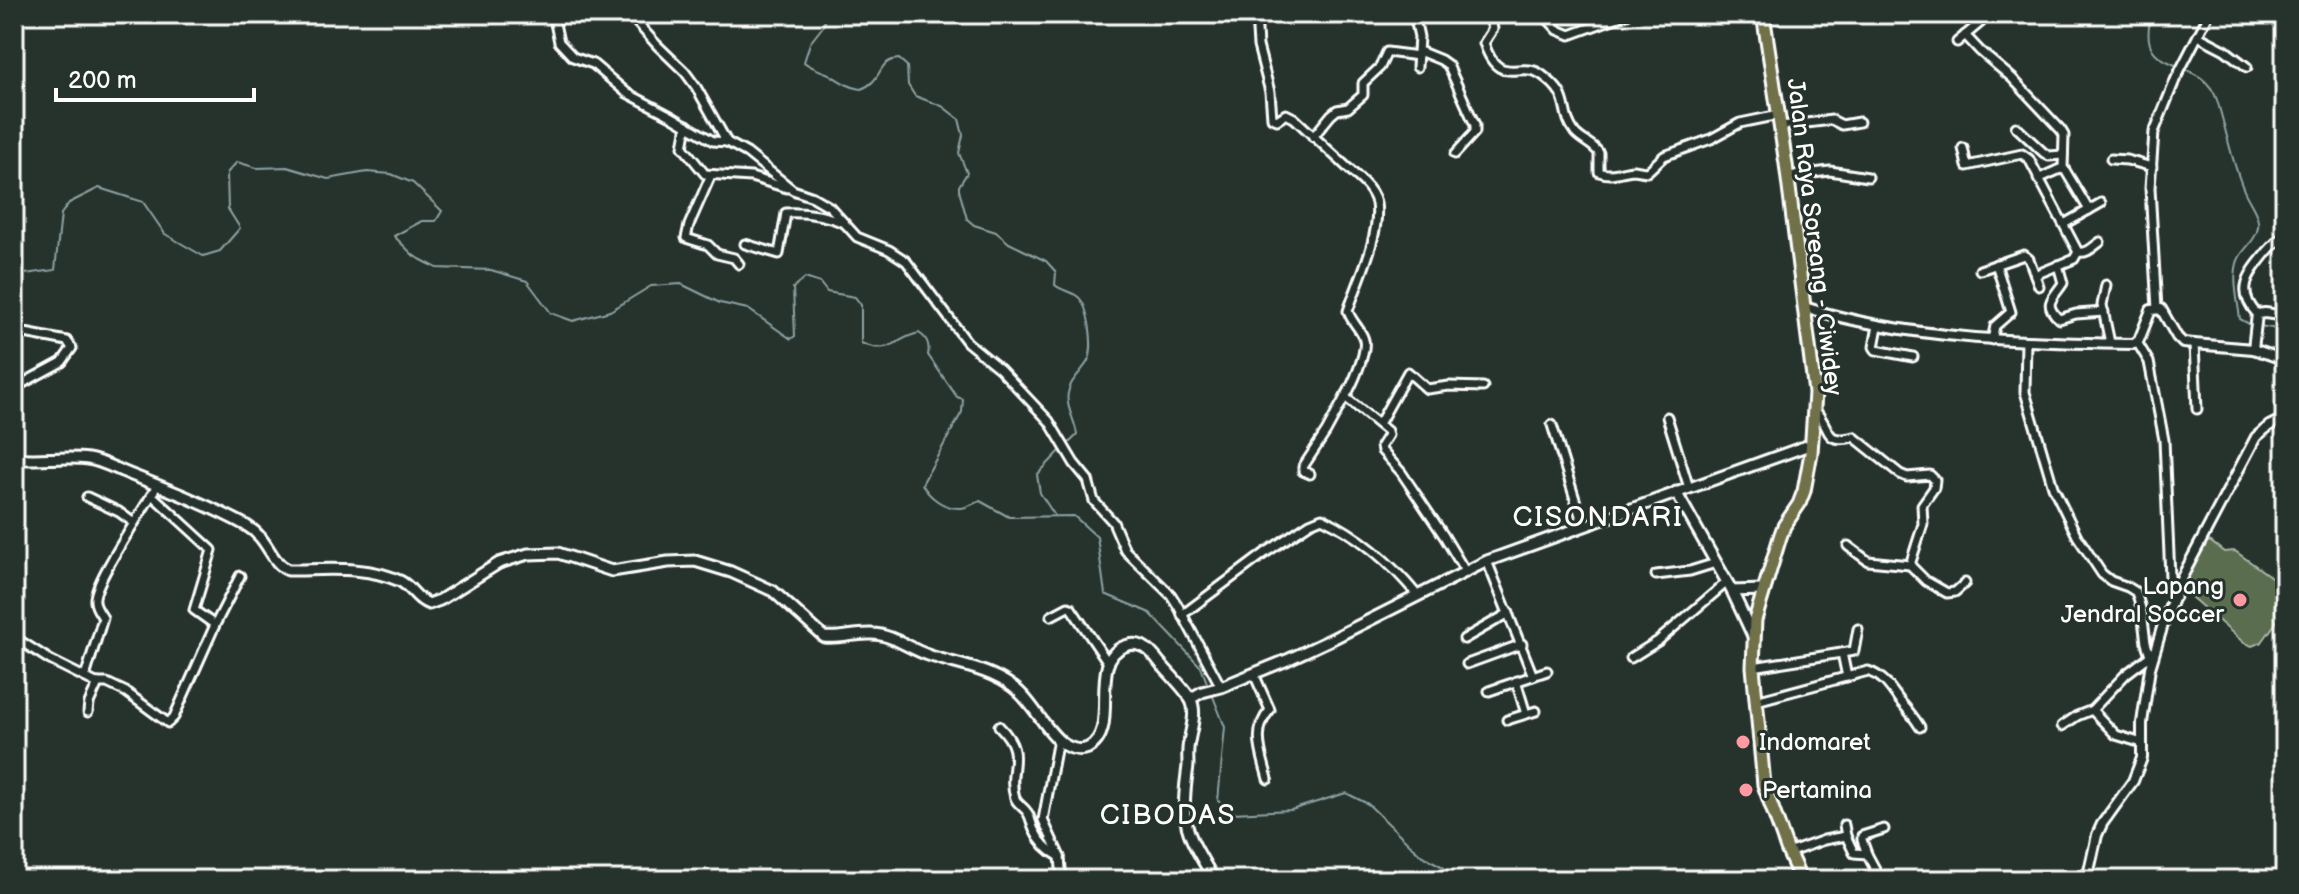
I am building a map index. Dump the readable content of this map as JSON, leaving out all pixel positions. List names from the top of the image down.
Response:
{
  "streets": {
    "highway": ["Jalan Raya Soreang - Ciwidey"]
  },
  "districts": ["CISONDARI", "CIBODAS"],
  "places": ["Lapang Jendral Soccer", "Indomaret", "Pertamina"],
  "scale_bar": "200 m"
}
